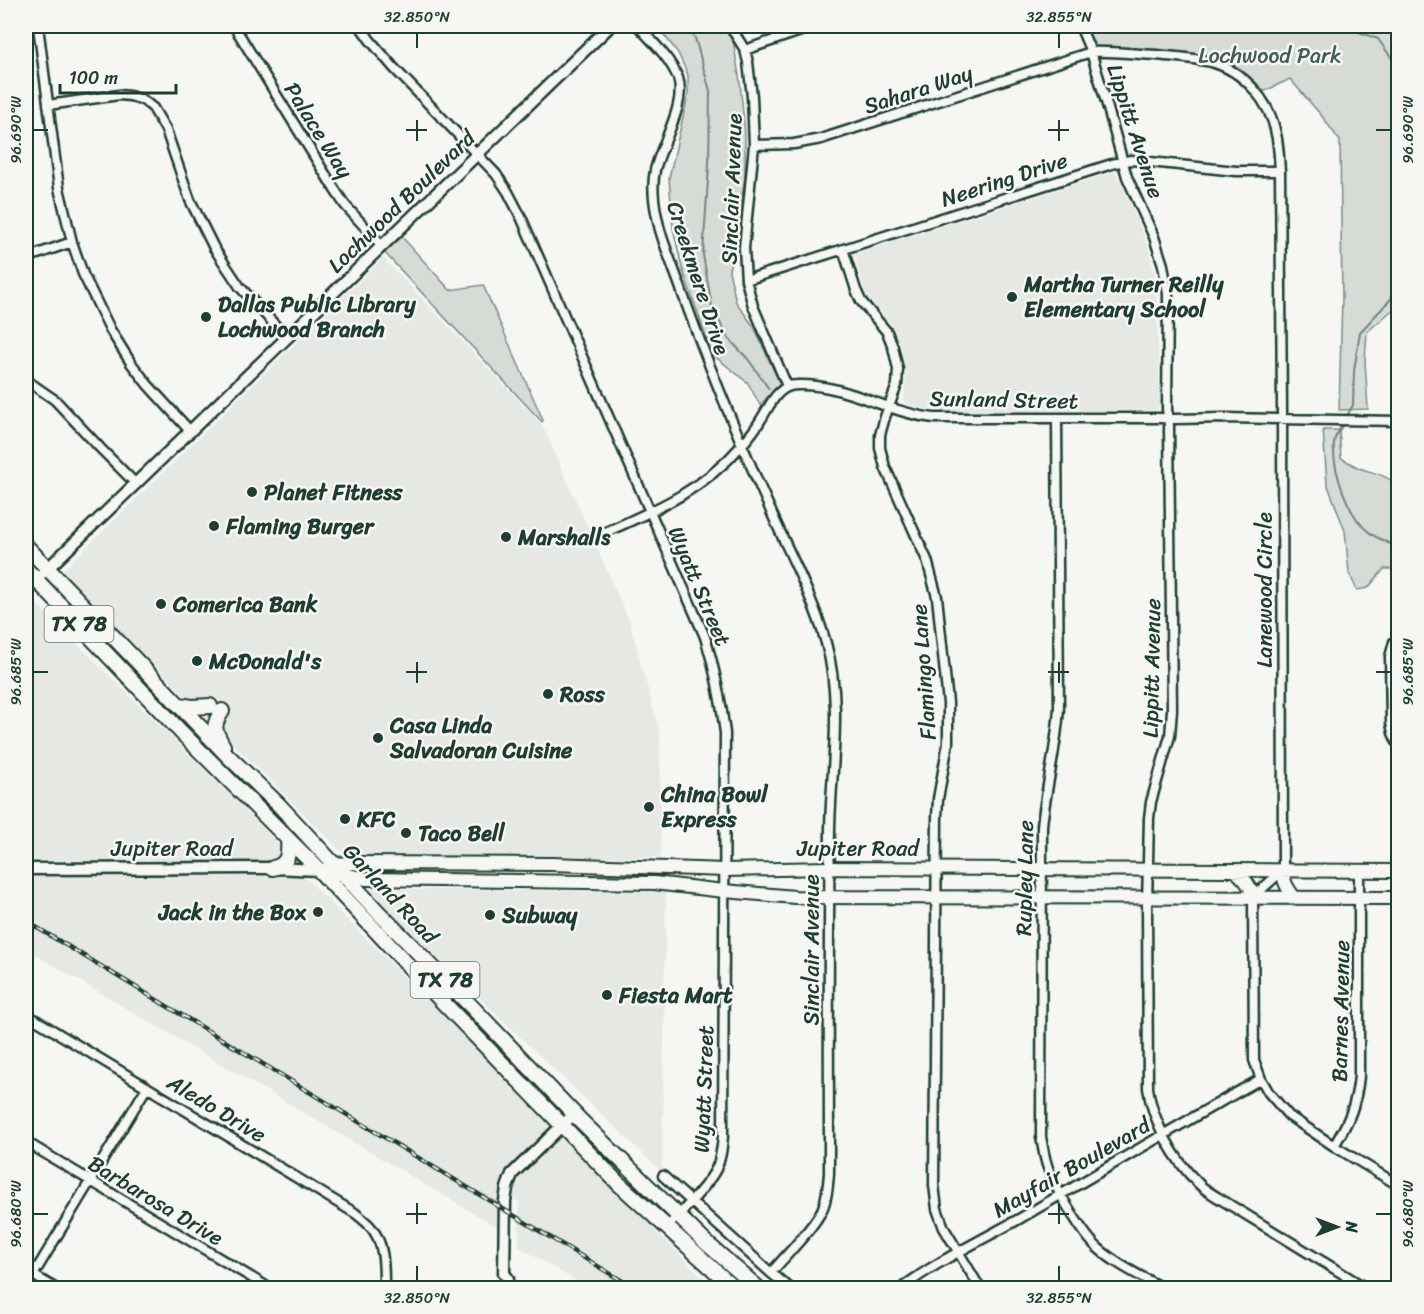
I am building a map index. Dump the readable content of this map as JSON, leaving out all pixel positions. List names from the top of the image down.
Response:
{
  "streets": {
    "main road": ["TX 78", "Jupiter Road", "Garland Road"],
    "street": [
      "Sahara Way",
      "Palace Way",
      "Lippitt Avenue",
      "Neering Drive",
      "Sinclair Avenue",
      "Lochwood Boulevard",
      "Creekmere Drive",
      "Sunland Street",
      "Wyatt Street",
      "Lanewood Circle",
      "Flamingo Lane",
      "Rupley Lane",
      "Barnes Avenue",
      "Aledo Drive",
      "Mayfair Boulevard",
      "Barbarosa Drive"
    ]
  },
  "crossings": [
    ["Sahara Way", "Lippitt Avenue"],
    ["Sahara Way", "Sinclair Avenue"],
    ["Sahara Way", "Lanewood Circle"],
    ["Palace Way", "Lochwood Boulevard"],
    ["Lippitt Avenue", "Neering Drive"],
    ["Lippitt Avenue", "Sunland Street"],
    ["Lippitt Avenue", "Lanewood Circle"],
    ["Lippitt Avenue", "Jupiter Road"],
    ["Lippitt Avenue", "Mayfair Boulevard"],
    ["Neering Drive", "Sinclair Avenue"],
    ["Neering Drive", "Lanewood Circle"],
    ["Neering Drive", "Flamingo Lane"],
    ["Sinclair Avenue", "Creekmere Drive"],
    ["Sinclair Avenue", "Sunland Street"],
    ["Sinclair Avenue", "Jupiter Road"],
    ["Lochwood Boulevard", "Wyatt Street"],
    ["Lochwood Boulevard", "Garland Road"],
    ["Sunland Street", "Lanewood Circle"],
    ["Sunland Street", "Flamingo Lane"],
    ["Sunland Street", "Rupley Lane"],
    ["Wyatt Street", "Jupiter Road"],
    ["Wyatt Street", "Garland Road"],
    ["Lanewood Circle", "Jupiter Road"],
    ["Flamingo Lane", "Jupiter Road"],
    ["Flamingo Lane", "Mayfair Boulevard"],
    ["Jupiter Road", "Rupley Lane"],
    ["Jupiter Road", "Garland Road"],
    ["Jupiter Road", "Barnes Avenue"],
    ["Rupley Lane", "Mayfair Boulevard"]
  ],
  "parks": ["Lochwood Park"],
  "places": [
    "Martha Turner Reilly Elementary School",
    "Dallas Public Library Lochwood Branch",
    "Planet Fitness",
    "Flaming Burger",
    "Marshalls",
    "Comerica Bank",
    "McDonald's",
    "Ross",
    "Casa Linda Salvadoran Cuisine",
    "China Bowl Express",
    "KFC",
    "Taco Bell",
    "Jack in the Box",
    "Subway",
    "Fiesta Mart"
  ],
  "scale_bar": "100 m",
  "north": "right",
  "coordinates": [
    "32.850°N",
    "32.855°N",
    "96.690°W",
    "96.685°W",
    "96.680°W"
  ]
}
